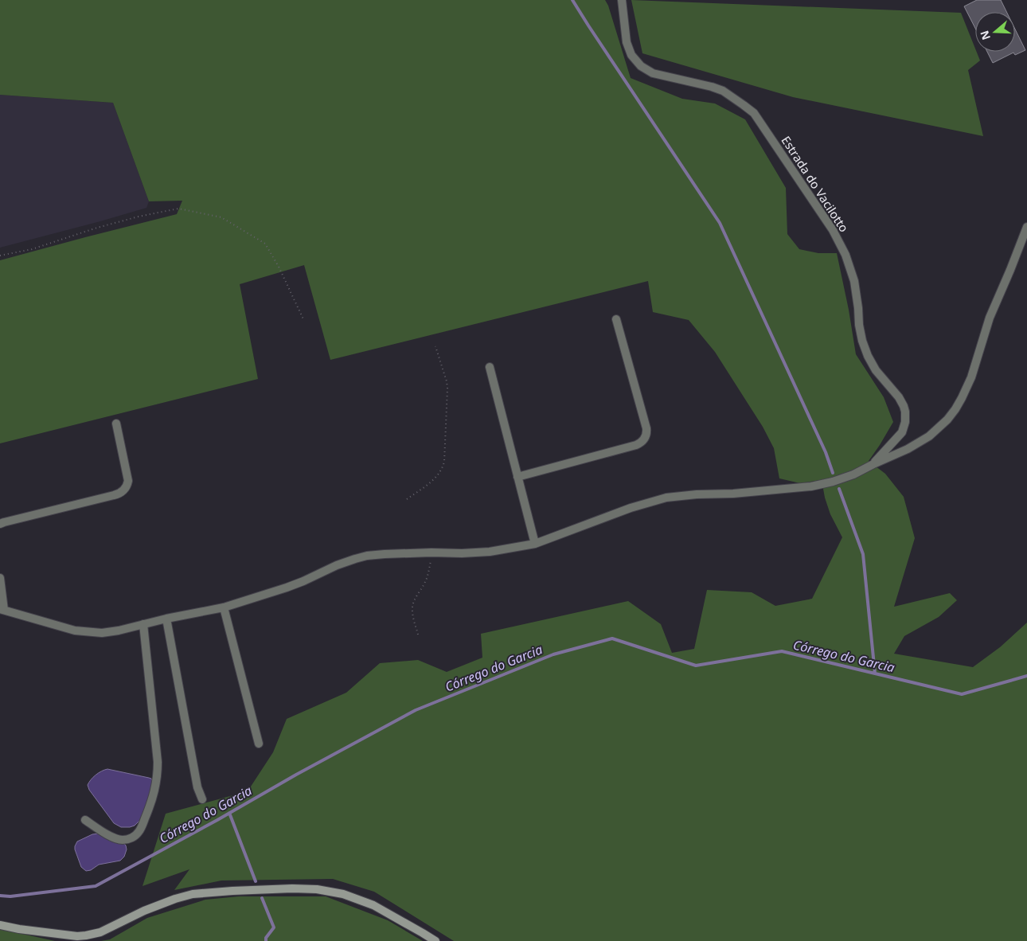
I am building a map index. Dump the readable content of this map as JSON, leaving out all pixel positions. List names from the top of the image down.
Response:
{
  "streets": {
    "street": ["Estrada do Vacilotto"]
  },
  "water": ["Córrego do Garcia"],
  "north": "left"
}
